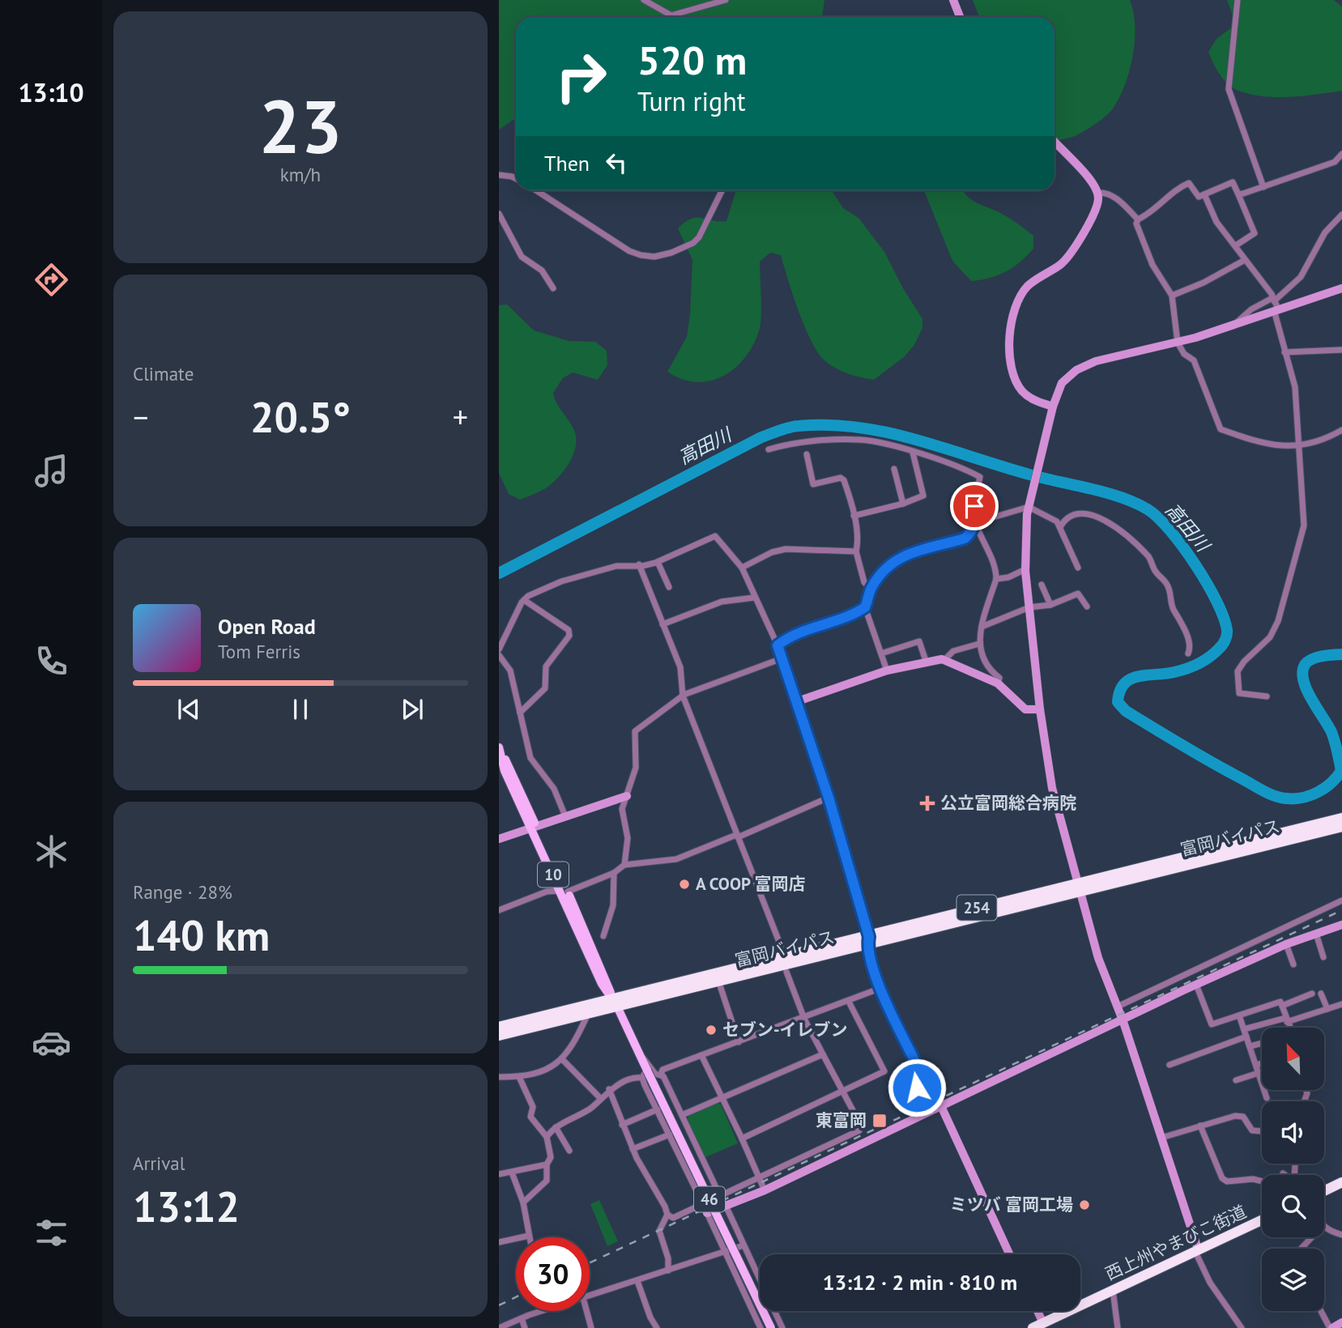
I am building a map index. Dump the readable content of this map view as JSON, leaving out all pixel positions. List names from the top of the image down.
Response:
{
  "streets": {
    "highway": ["富岡バイパス", "254", "西上州やまびこ街道"],
    "main road": ["10", "46"]
  },
  "crossings": [
    ["富岡バイパス", "10"],
    ["富岡バイパス", "46"],
    ["10", "46"]
  ],
  "water": ["高田川"],
  "places": {
    "health": ["公立富岡総合病院"],
    "other": ["A COOP 富岡店", "セブン-イレブン", "ミツバ 富岡工場"],
    "transit": ["東富岡"]
  },
  "north": "top left",
  "page": {
    "tabs": "13:10",
    "tile": [
      ["23", "km/h"],
      "Climate",
      ["Range · 28%", "140 km"],
      ["Arrival", "13:12"]
    ],
    "turn": ["520 m", "Turn right"],
    "then": "Then",
    "heat": ["−", "20.5°", "+"],
    "song": ["Open Road", "Tom Ferris"],
    "limit": "30",
    "trip": "13:12 · 2 min · 810 m"
  }
}
